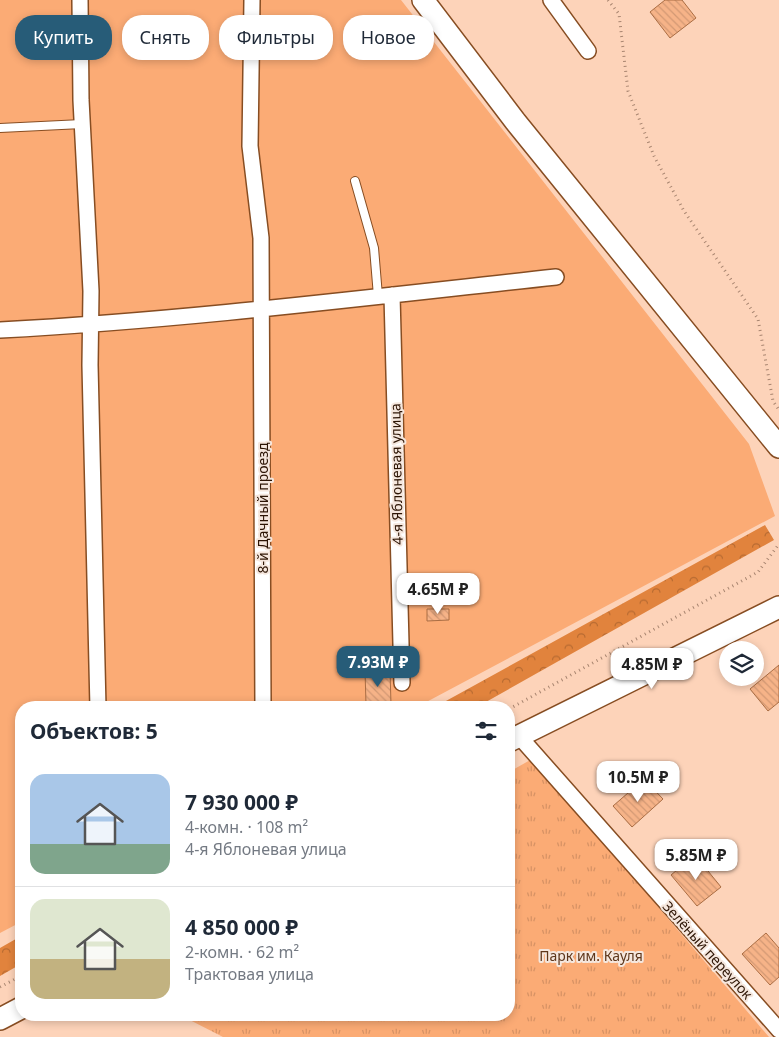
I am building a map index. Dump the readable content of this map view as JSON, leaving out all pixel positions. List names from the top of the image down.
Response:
{
  "streets": {
    "street": ["4-я Яблоневая улица", "8-й Дачный проезд", "Зелёный переулок"]
  },
  "parks": ["Парк им. Кауля"],
  "page": {
    "chip": [
      "Купить",
      "Снять",
      "Фильтры",
      "Новое"
    ],
    "price": [
      "4.65M ₽",
      "7.93M ₽",
      "4.85M ₽",
      "10.5M ₽",
      "5.85M ₽"
    ],
    "heading": "Объектов: 5",
    "list": [
      {
        "name": "7 930 000 ₽",
        "note": "4-комн. · 108 m² · 4-я Яблоневая улица"
      },
      {
        "name": "4 850 000 ₽",
        "note": "2-комн. · 62 m² · Трактовая улица"
      }
    ]
  }
}
